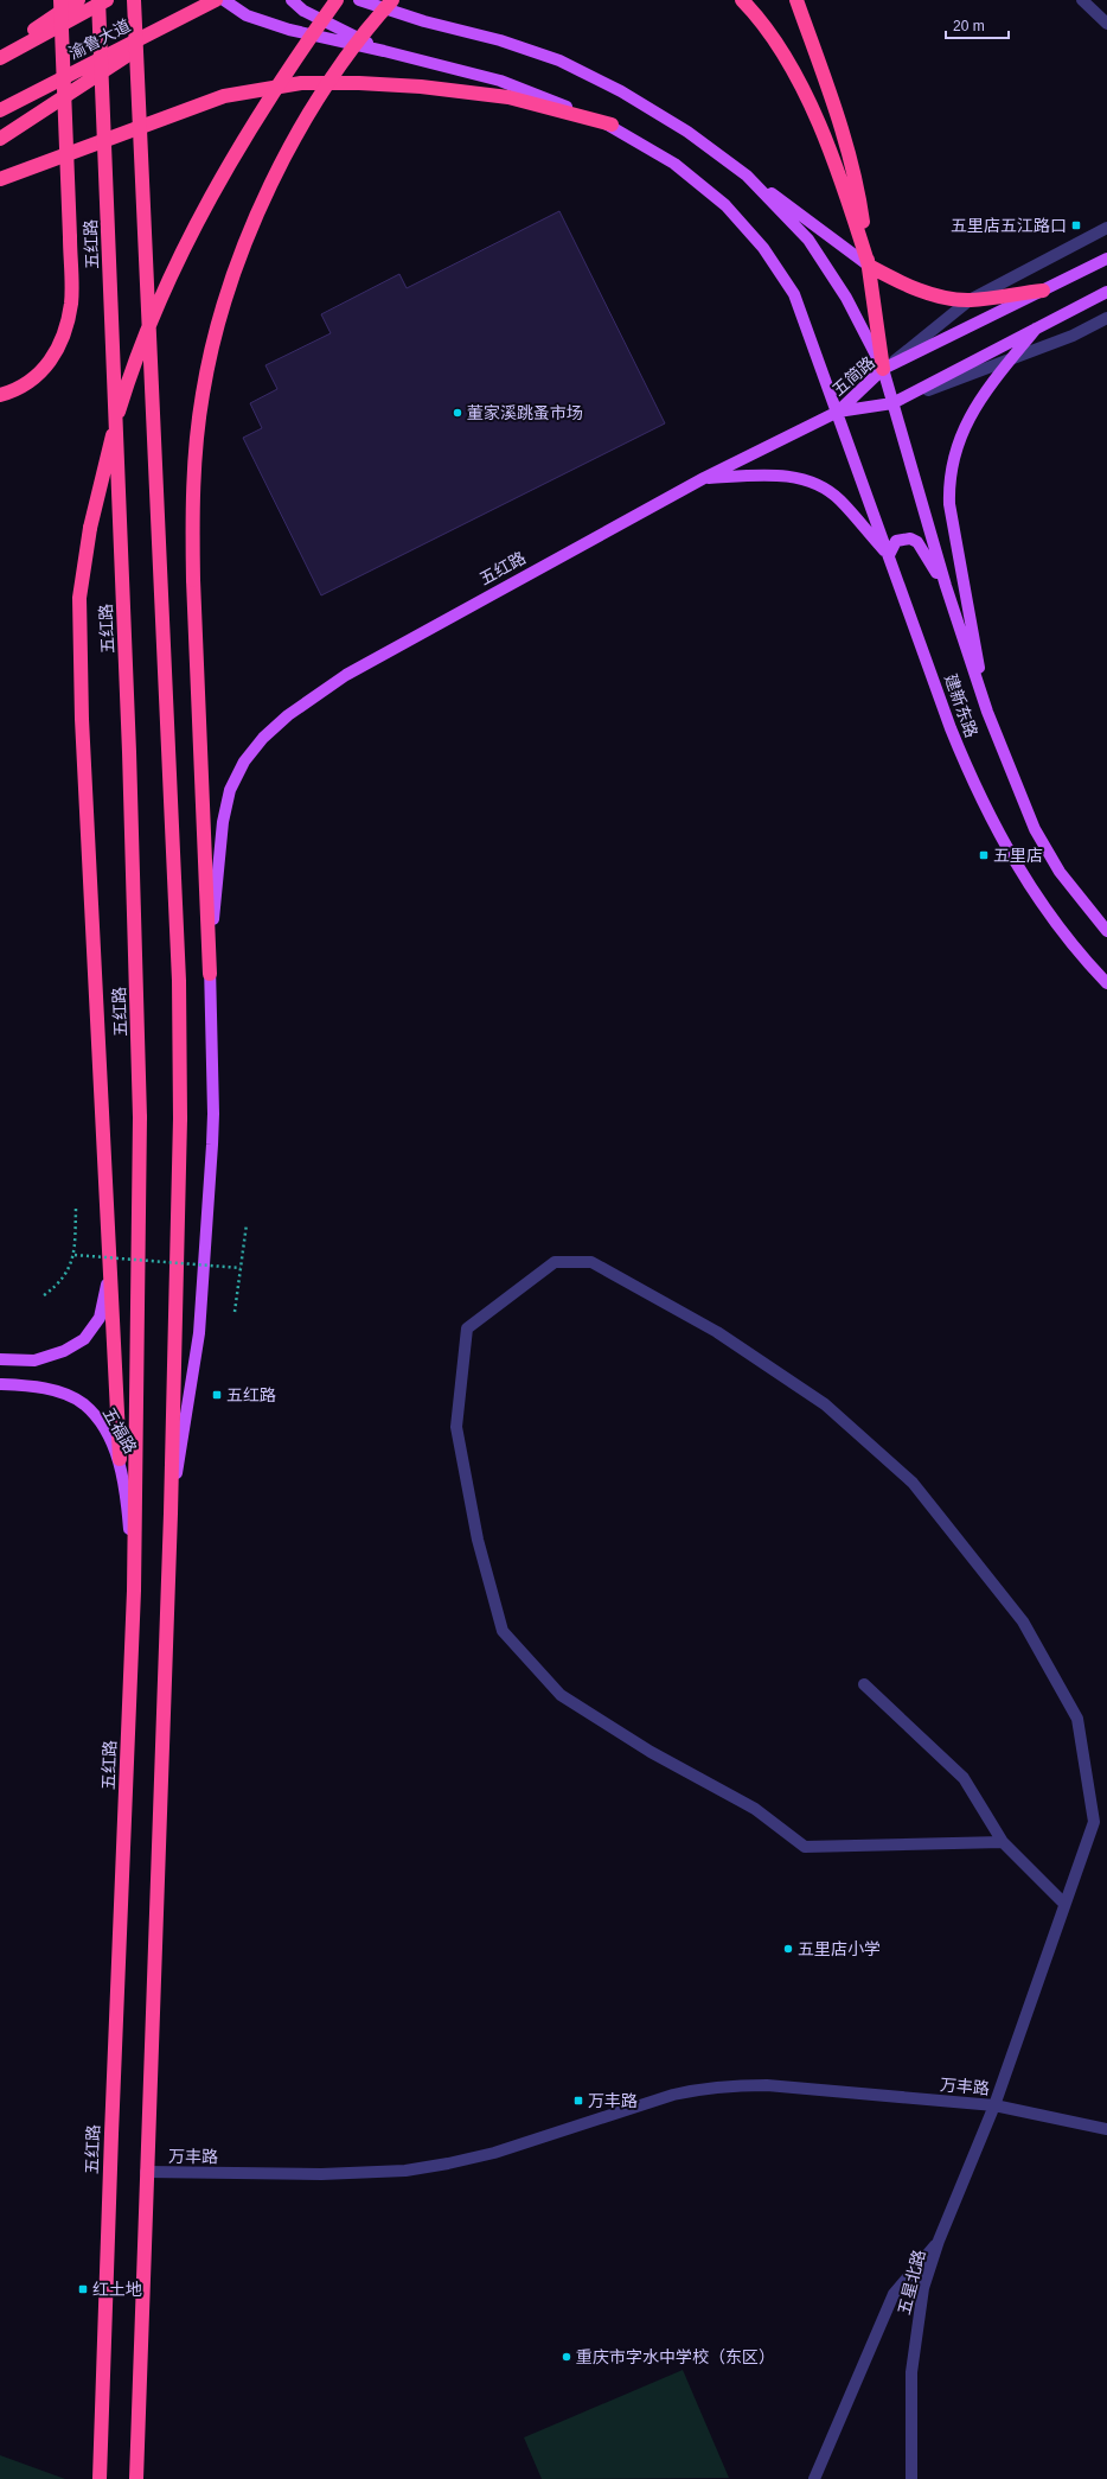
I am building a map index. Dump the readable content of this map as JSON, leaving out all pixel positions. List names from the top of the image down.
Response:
{
  "streets": {
    "highway": ["渝鲁大道", "五红路"],
    "main road": ["五简路", "建新东路", "五福路"],
    "street": ["万丰路", "五星北路"]
  },
  "crossings": [
    ["五红路", "五简路"],
    ["五红路", "建新东路"],
    ["五红路", "五福路"],
    ["五红路", "万丰路"],
    ["五简路", "建新东路"],
    ["万丰路", "五星北路"]
  ],
  "places": {
    "transit": [
      "五里店五江路口",
      "五里店",
      "五红路",
      "万丰路",
      "红土地"
    ],
    "other": ["董家溪跳蚤市场", "五里店小学", "重庆市字水中学校（东区）"]
  },
  "scale_bar": "20 m"
}
